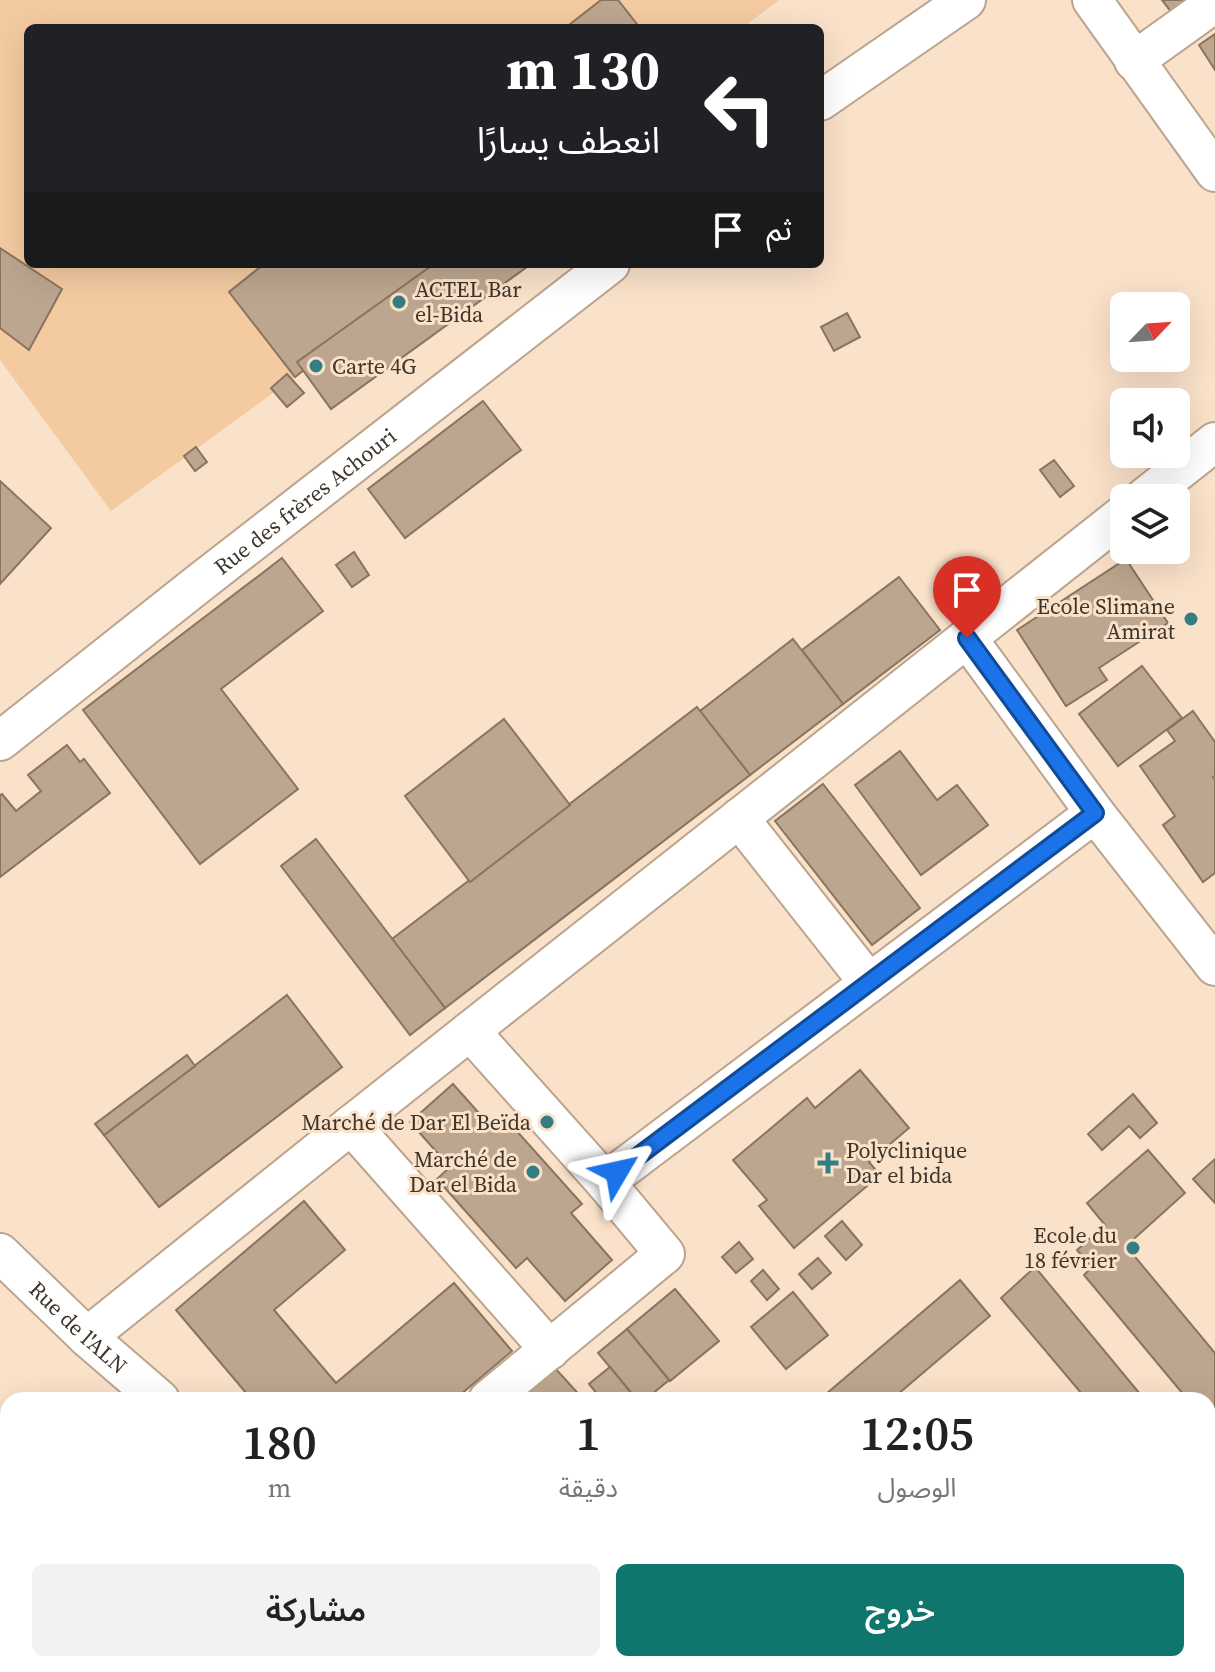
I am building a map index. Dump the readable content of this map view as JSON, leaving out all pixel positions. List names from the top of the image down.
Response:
{
  "streets": {
    "street": ["Rue des frères Achouri", "Rue de l'ALN"]
  },
  "places": {
    "other": [
      "ACTEL Bar el-Bida",
      "Carte 4G",
      "Ecole Slimane Amirat",
      "Marché de Dar El Beïda",
      "Marché de Dar el Bida",
      "Ecole du 18 février"
    ],
    "health": ["Polyclinique Dar el bida"]
  },
  "north": "top right",
  "page": {
    "turn": ["130 m", "انعطف يسارًا"],
    "then": "ثم",
    "eta": [
      "12:05",
      "الوصول",
      "1",
      "دقيقة",
      "180",
      "m"
    ],
    "buttons": ["خروج", "مشاركة"]
  }
}
